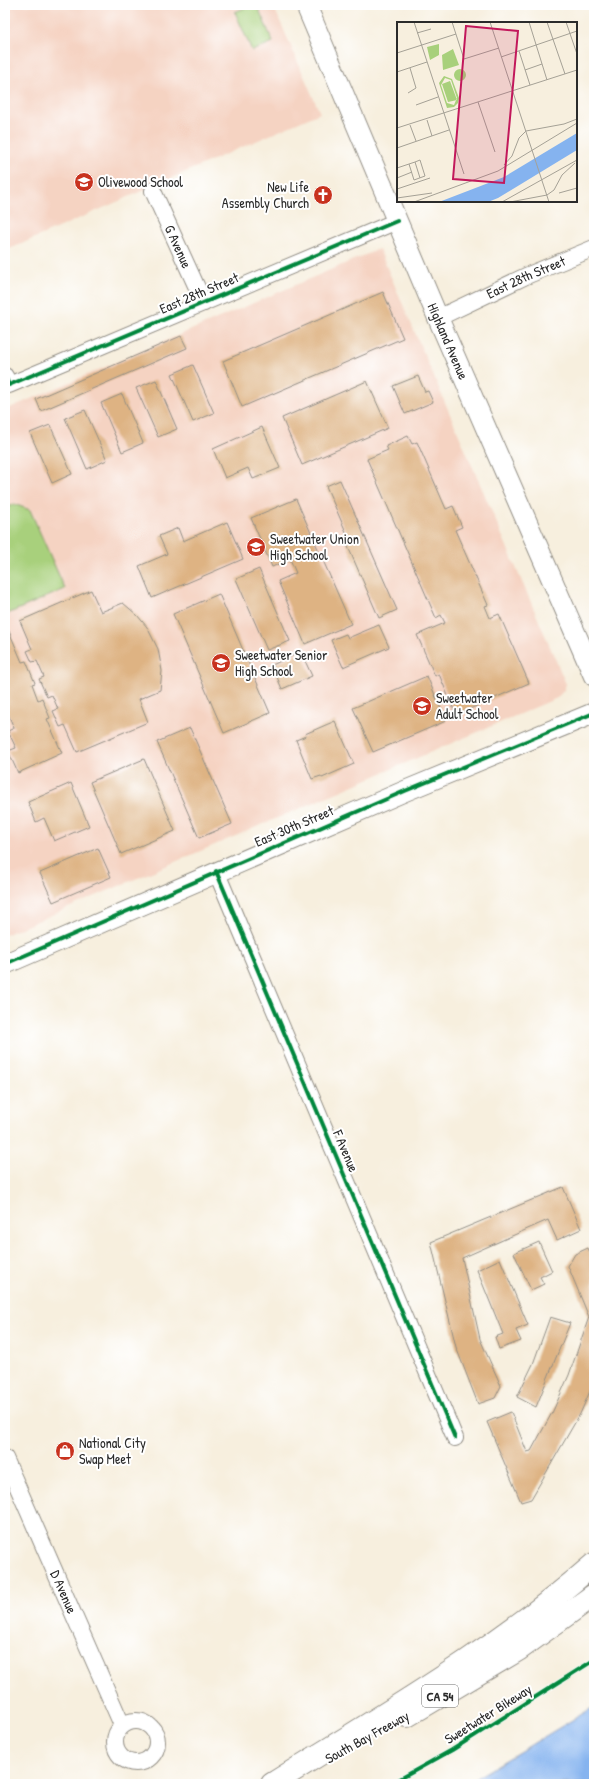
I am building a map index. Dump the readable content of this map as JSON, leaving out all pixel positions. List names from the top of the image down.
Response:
{
  "streets": {
    "highway": ["CA 54", "South Bay Freeway"],
    "main road": ["Highland Avenue", "East 30th Street"],
    "street": [
      "G Avenue",
      "East 28th Street",
      "F Avenue",
      "D Avenue"
    ],
    "cycle path": ["Sweetwater Bikeway"]
  },
  "crossings": [
    ["G Avenue", "East 28th Street"],
    ["East 28th Street", "Highland Avenue"],
    ["East 30th Street", "F Avenue"]
  ],
  "places": {
    "school or university": [
      "Olivewood School",
      "Sweetwater Union High School",
      "Sweetwater Senior High School",
      "Sweetwater Adult School"
    ],
    "church": ["New Life Assembly Church"],
    "shop": ["National City Swap Meet"]
  }
}
